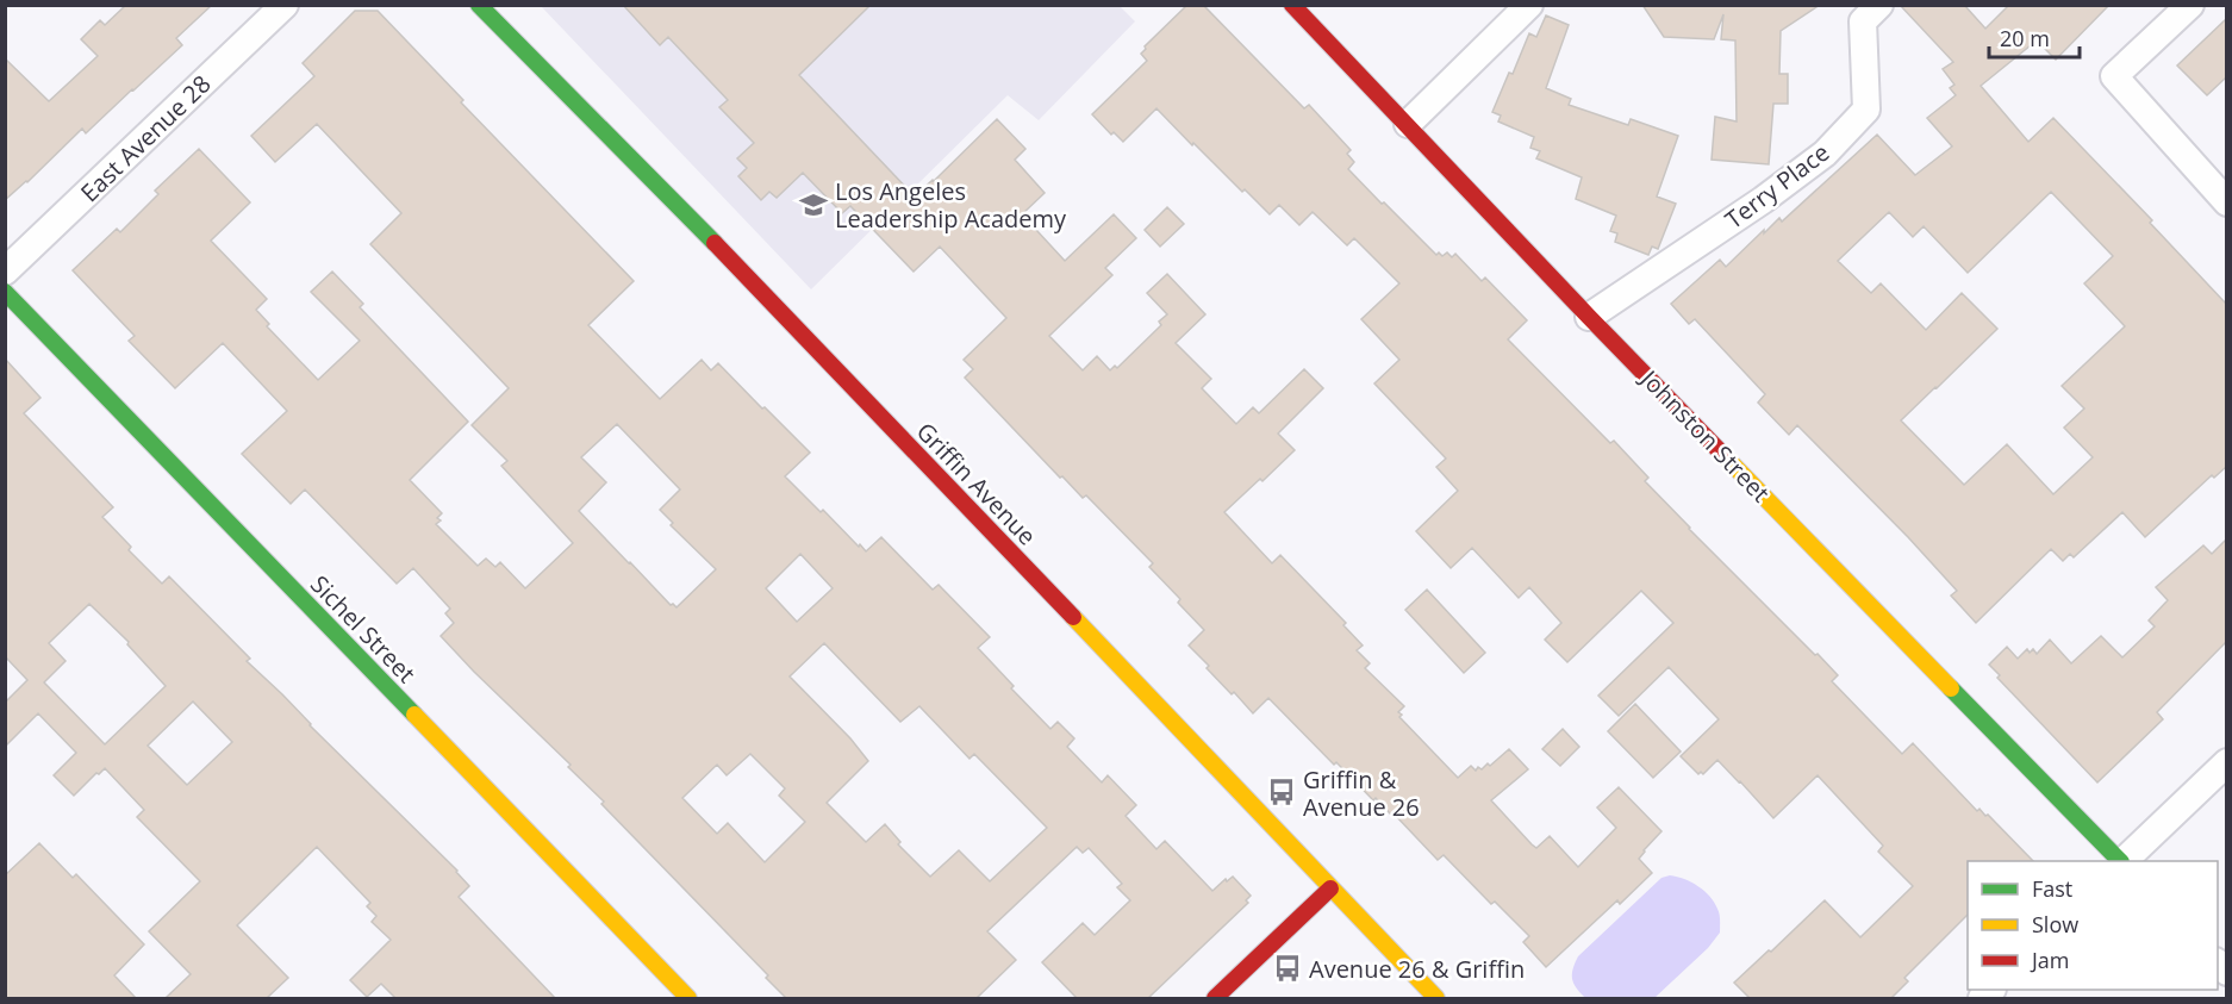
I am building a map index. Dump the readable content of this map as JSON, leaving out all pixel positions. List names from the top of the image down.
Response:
{
  "streets": {
    "street": [
      "East Avenue 28",
      "Terry Place",
      "Johnston Street",
      "Griffin Avenue",
      "Sichel Street"
    ]
  },
  "crossings": [
    ["Terry Place", "Johnston Street"]
  ],
  "places": {
    "school or university": ["Los Angeles Leadership Academy"],
    "bus stop": ["Griffin & Avenue 26", "Avenue 26 & Griffin"]
  },
  "legend": ["Fast", "Slow", "Jam"],
  "scale_bar": "20 m"
}
